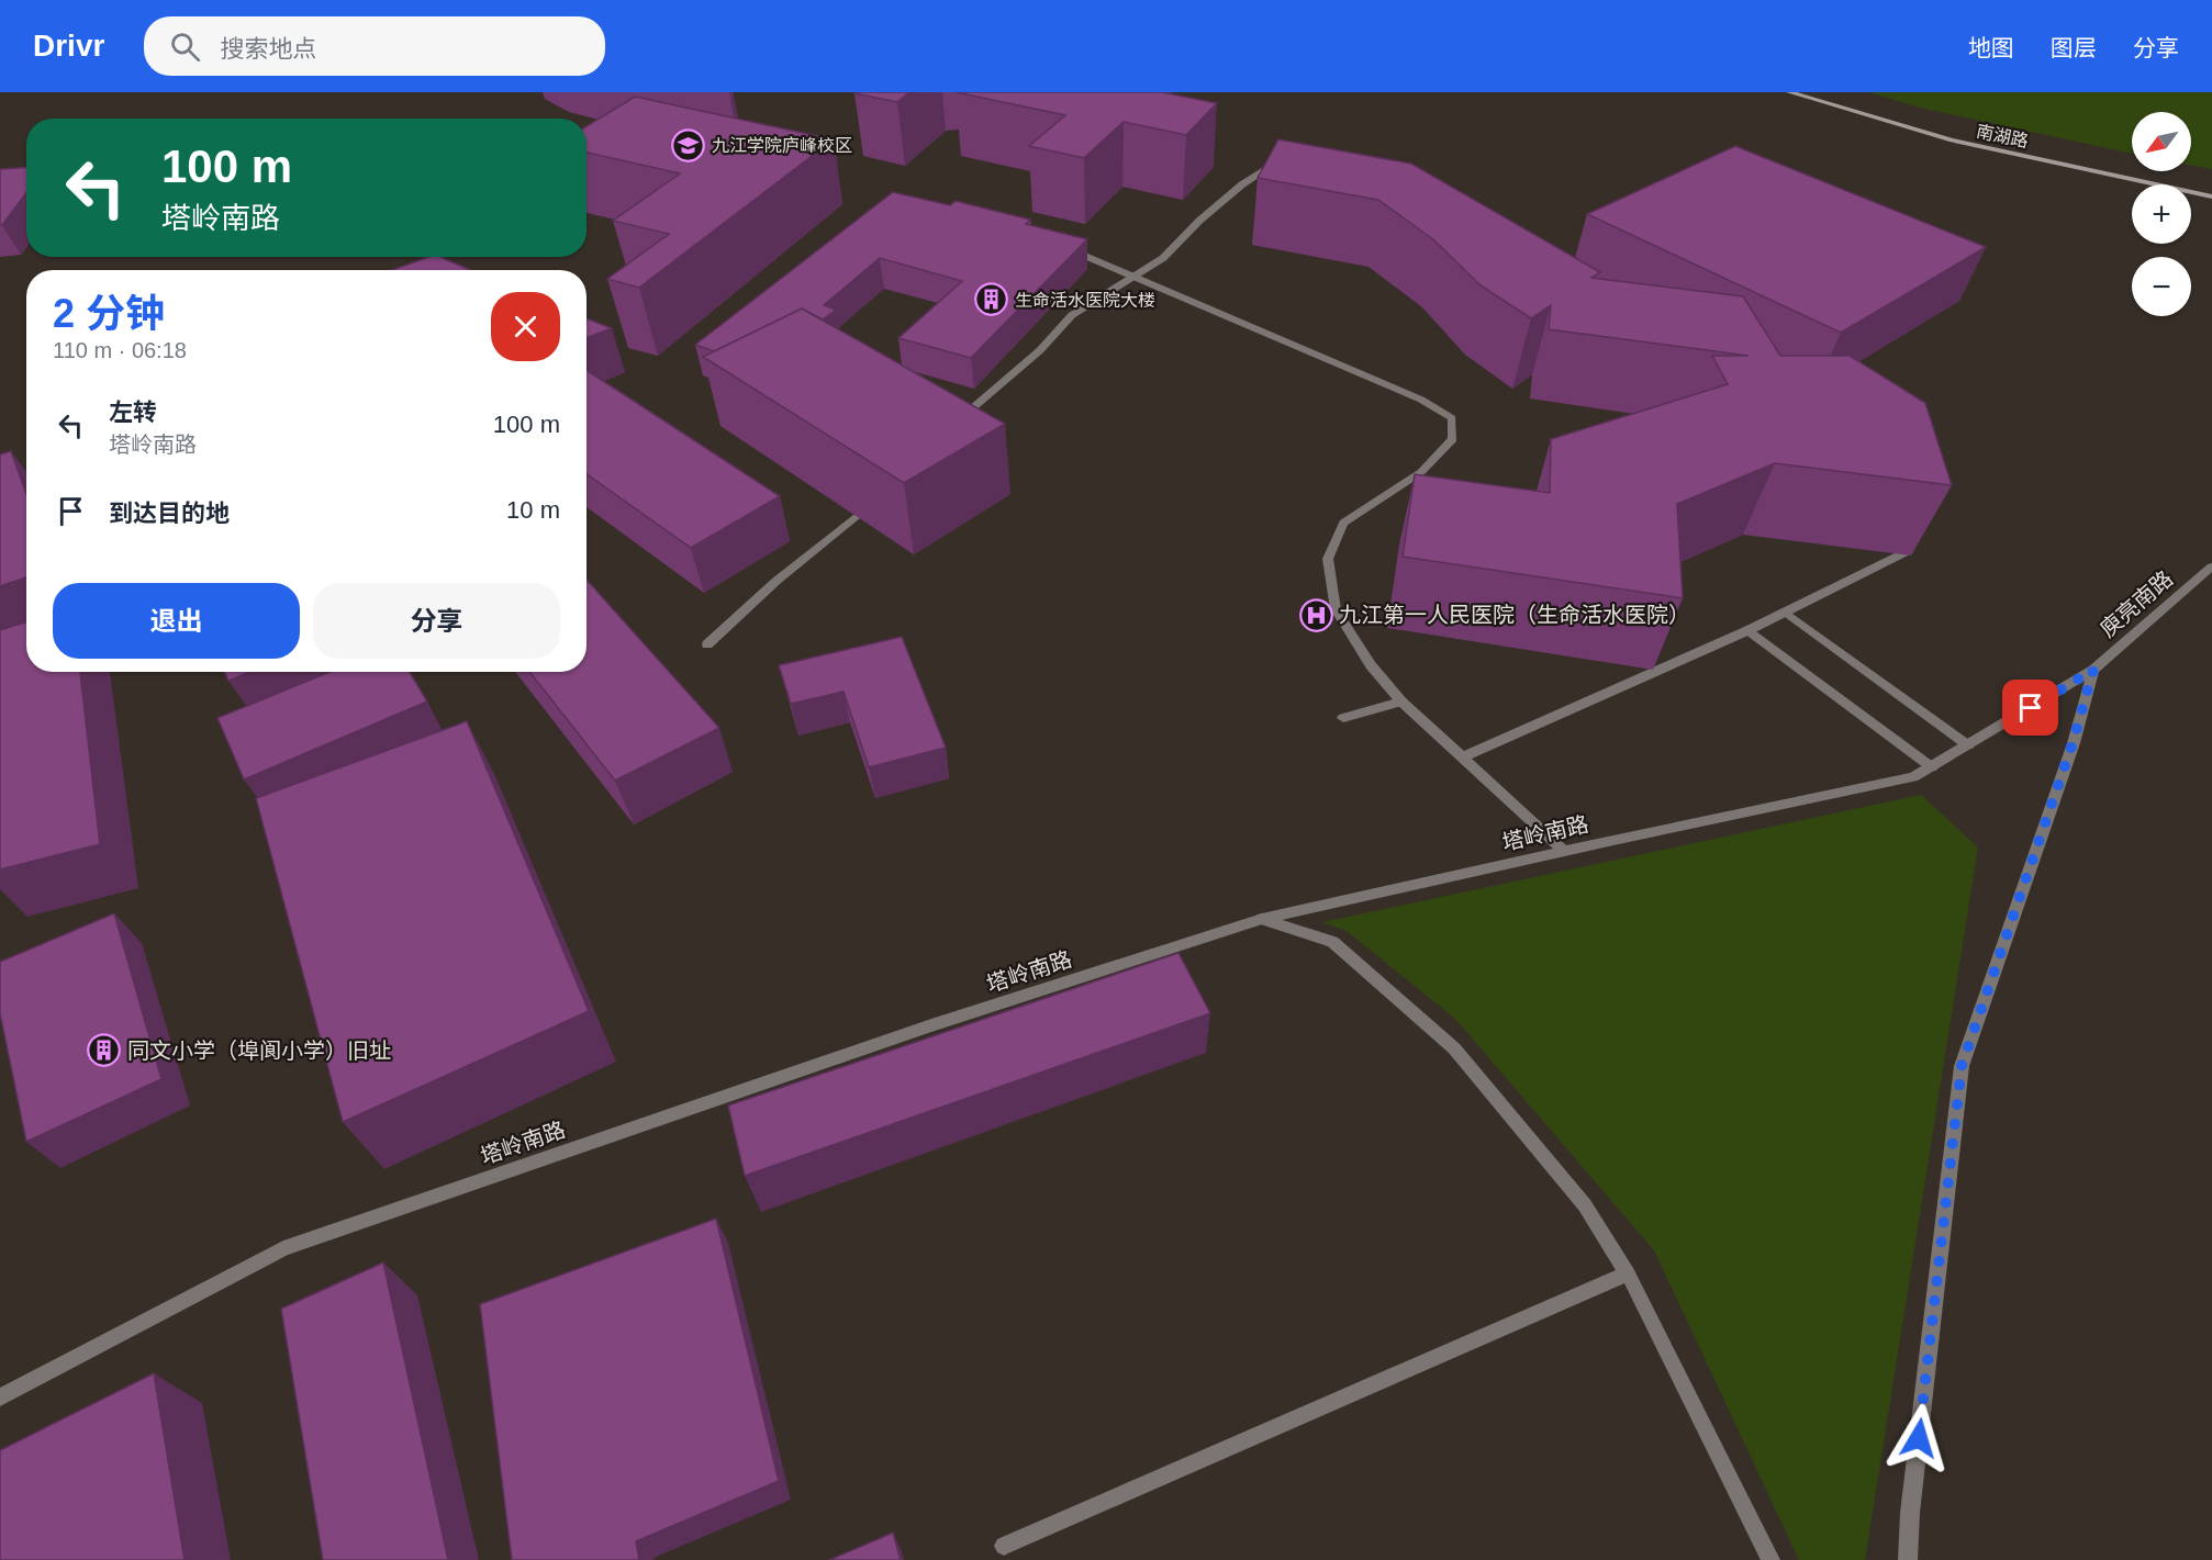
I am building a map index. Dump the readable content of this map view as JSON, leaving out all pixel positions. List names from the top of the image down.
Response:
{
  "streets": {
    "main road": ["南湖路"],
    "street": ["庾亮南路", "塔岭南路"]
  },
  "crossings": [
    ["庾亮南路", "塔岭南路"]
  ],
  "places": {
    "school or university": ["九江学院庐峰校区"],
    "building": ["生命活水医院大楼", "同文小学（埠阆小学）旧址"],
    "hospital": ["九江第一人民医院（生命活水医院）"]
  },
  "north": "bottom left",
  "page": {
    "header": "Drivr",
    "search": "搜索地点",
    "nav": ["地图", "图层", "分享"],
    "map_buttons": ["+", "−"],
    "turn": ["100 m", "塔岭南路"],
    "heading": ["2 分钟", "110 m · 06:18"],
    "list": [
      {
        "name": "左转",
        "note": "塔岭南路",
        "value": "100 m"
      },
      {
        "name": "到达目的地",
        "value": "10 m"
      }
    ],
    "buttons": ["退出", "分享"]
  }
}
